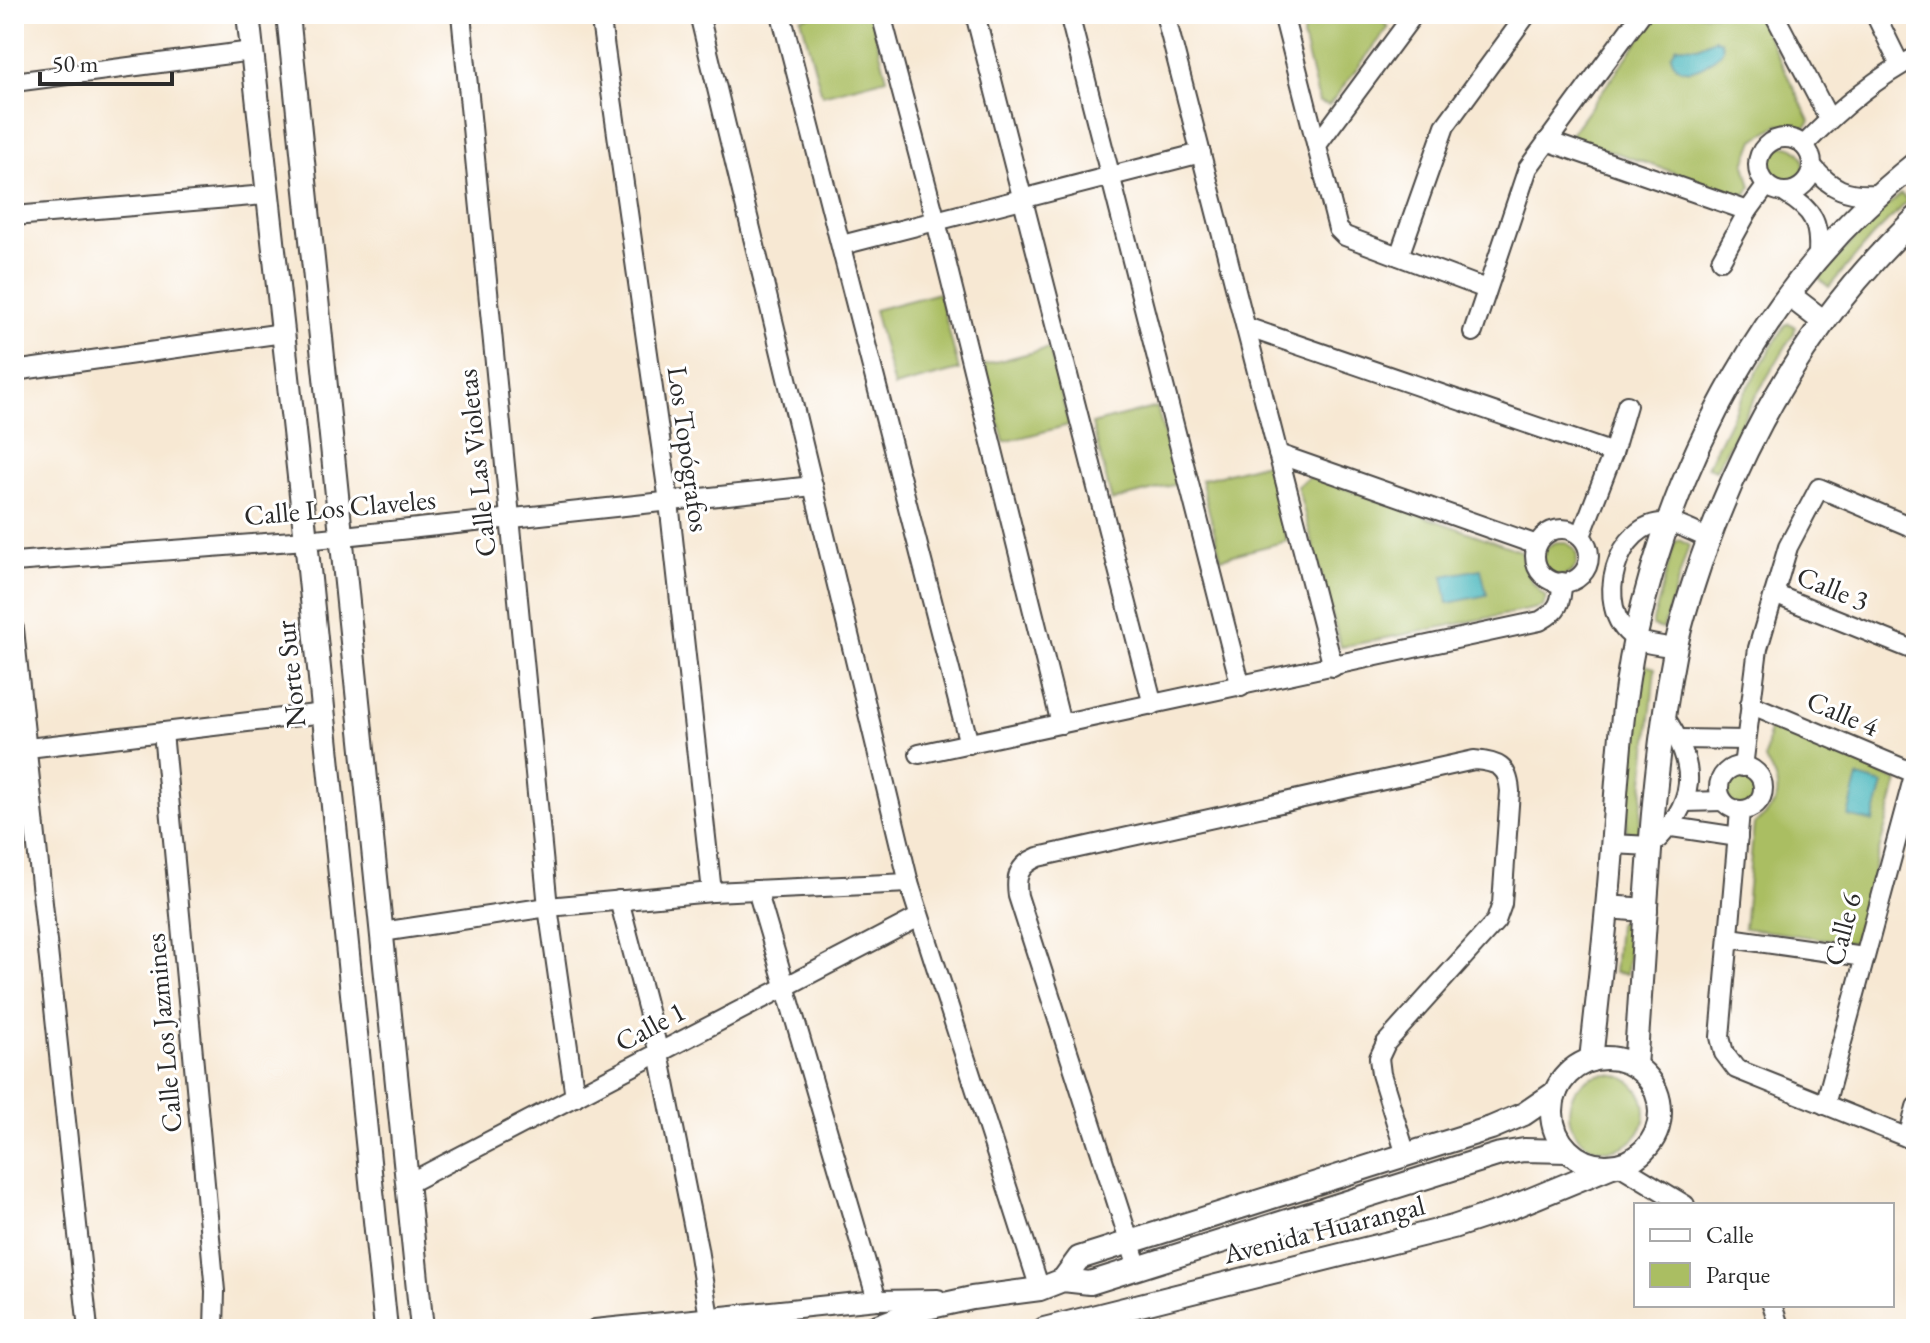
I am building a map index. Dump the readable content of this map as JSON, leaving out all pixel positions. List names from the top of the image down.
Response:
{
  "streets": {
    "street": [
      "Los Topógrafos",
      "Calle Las Violetas",
      "Calle Los Claveles",
      "Calle 3",
      "Norte Sur",
      "Calle 4",
      "Calle 6",
      "Calle 1",
      "Calle Los Jazmines",
      "Avenida Huarangal"
    ]
  },
  "crossings": [
    ["Los Topógrafos", "Calle Los Claveles"],
    ["Calle Las Violetas", "Calle Los Claveles"],
    ["Calle Las Violetas", "Calle 1"],
    ["Calle Los Claveles", "Norte Sur"],
    ["Calle 4", "Calle 6"]
  ],
  "legend": ["Calle", "Parque"],
  "scale_bar": "50 m"
}
